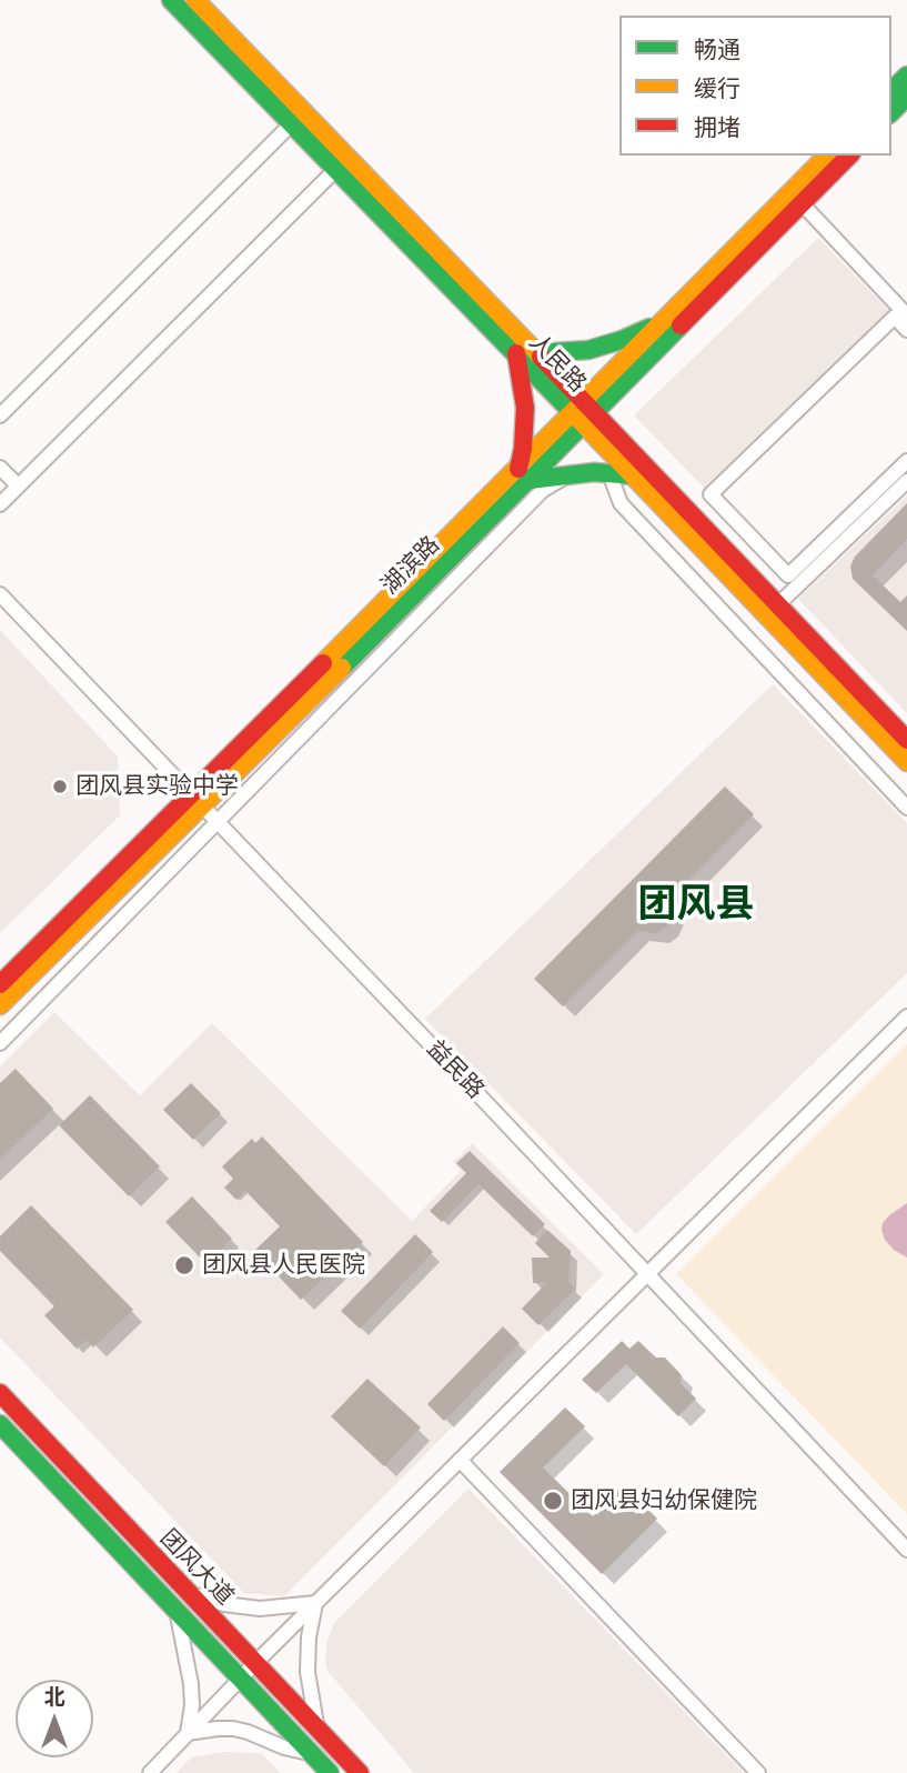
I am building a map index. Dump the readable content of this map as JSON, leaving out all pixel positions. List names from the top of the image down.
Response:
{
  "streets": {
    "main road": ["人民路", "湖滨路", "团风大道"],
    "street": ["益民路"]
  },
  "crossings": [
    ["人民路", "湖滨路"],
    ["湖滨路", "益民路"]
  ],
  "districts": ["团风县"],
  "places": ["团风县实验中学", "团风县人民医院", "团风县妇幼保健院"],
  "legend": ["畅通", "缓行", "拥堵"],
  "north": "top"
}
